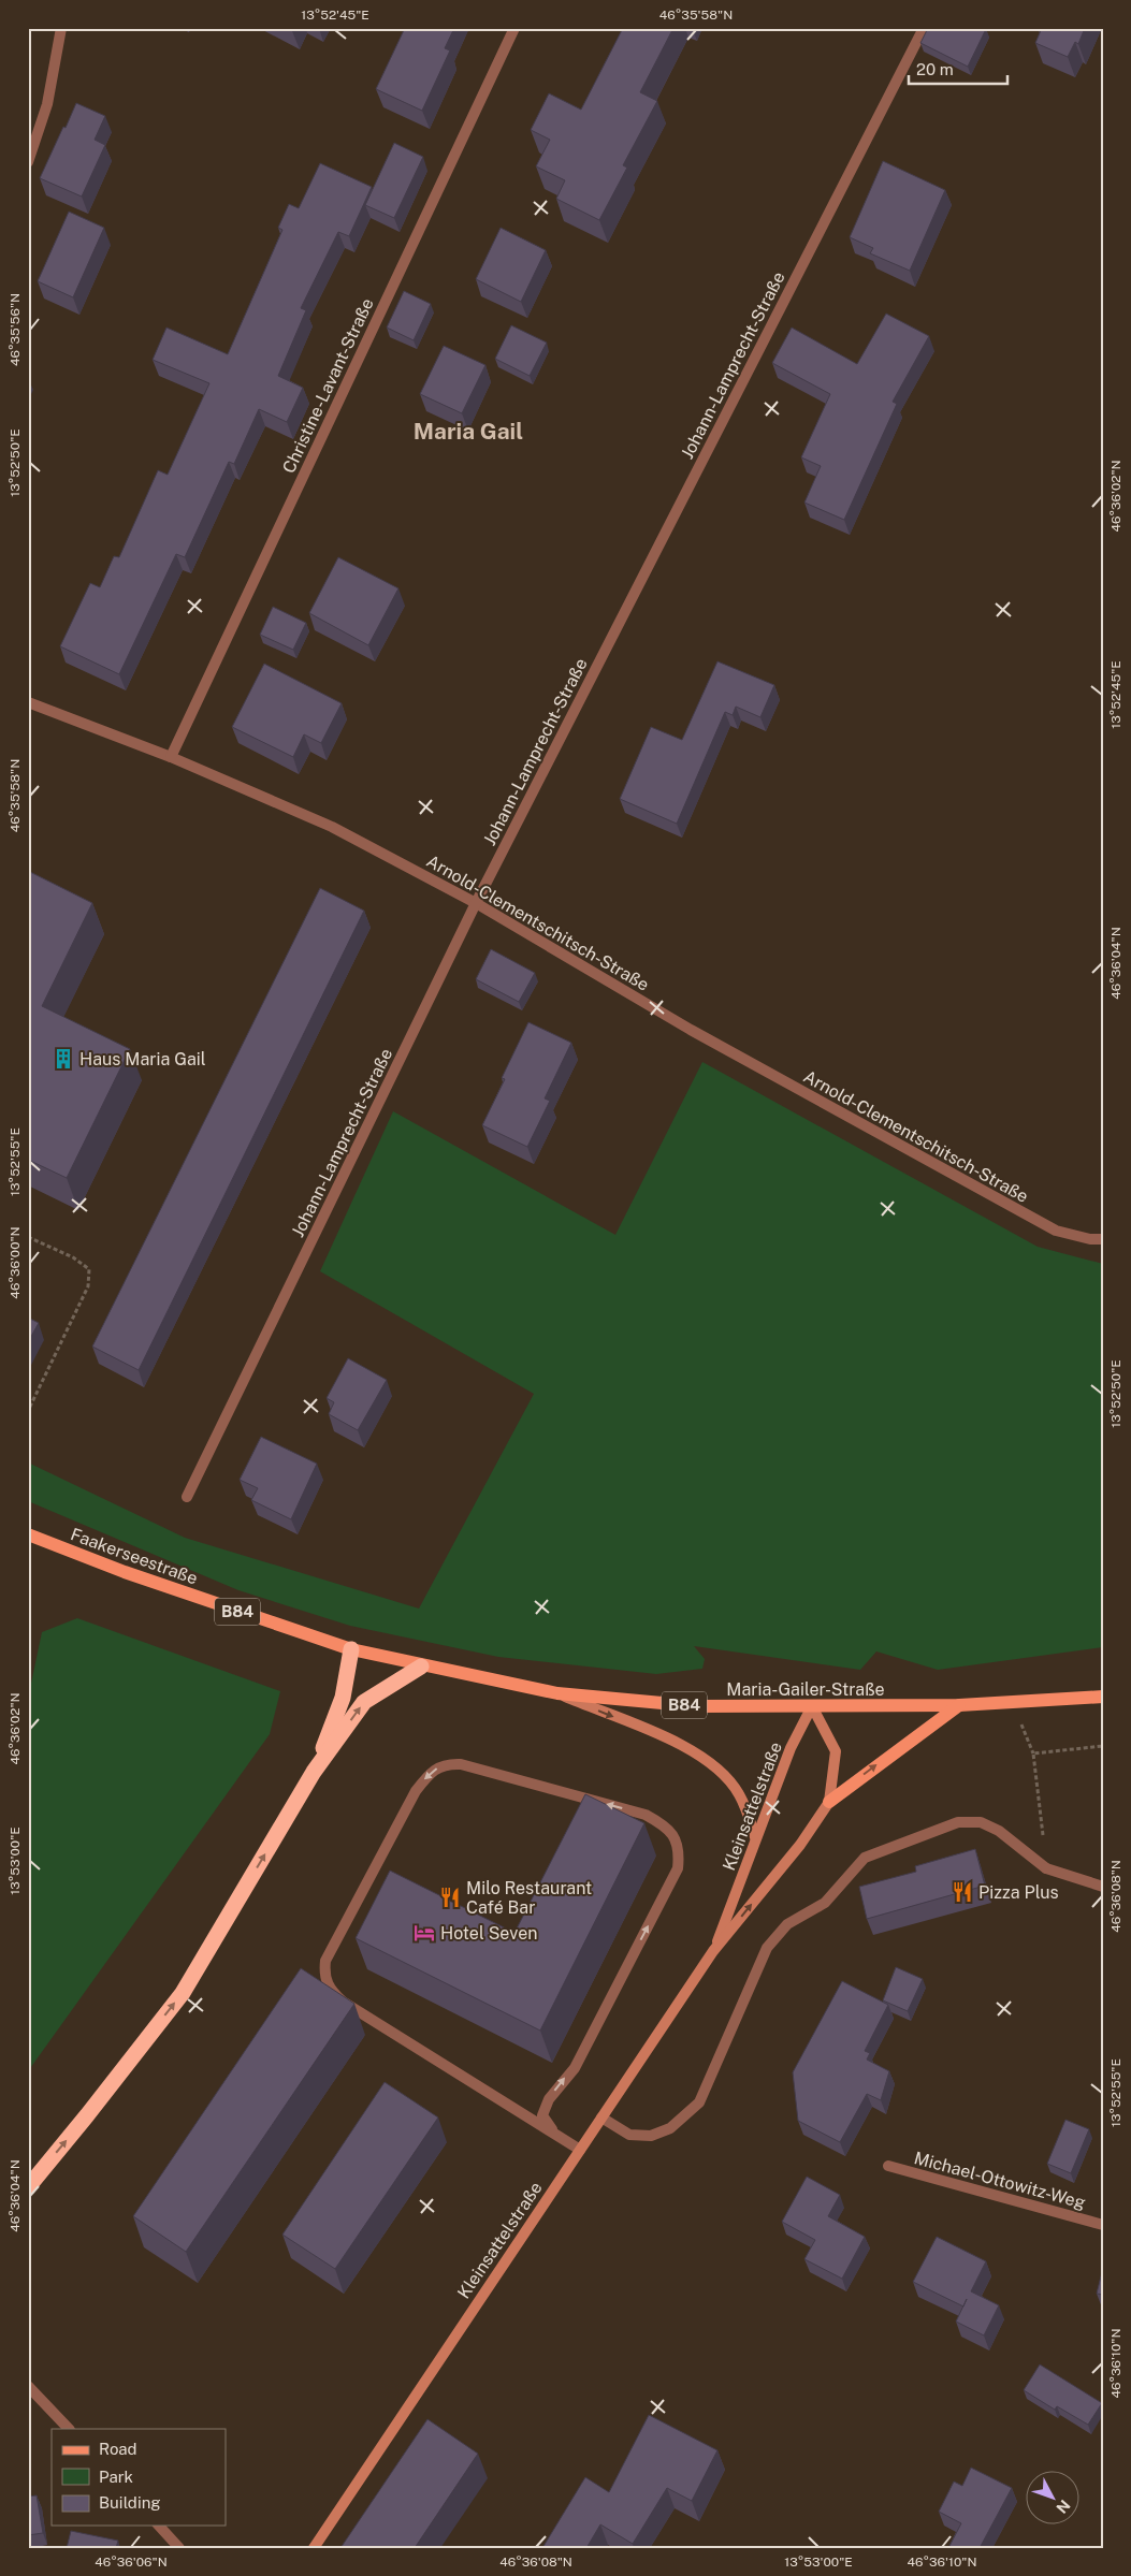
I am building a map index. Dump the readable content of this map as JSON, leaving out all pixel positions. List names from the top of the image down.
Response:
{
  "streets": {
    "main road": [
      "Faakerseestraße",
      "B84",
      "Maria-Gailer-Straße",
      "Kleinsattelstraße"
    ],
    "street": [
      "Johann-Lamprecht-Straße",
      "Christine-Lavant-Straße",
      "Arnold-Clementschitsch-Straße",
      "Michael-Ottowitz-Weg"
    ]
  },
  "crossings": [
    ["Johann-Lamprecht-Straße", "Arnold-Clementschitsch-Straße"],
    ["Christine-Lavant-Straße", "Arnold-Clementschitsch-Straße"],
    ["Faakerseestraße", "Maria-Gailer-Straße"],
    ["Maria-Gailer-Straße", "Kleinsattelstraße"]
  ],
  "districts": ["Maria Gail"],
  "places": {
    "building": ["Haus Maria Gail"],
    "restaurant": ["Pizza Plus", "Milo Restaurant Café Bar"],
    "hotel": ["Hotel Seven"]
  },
  "legend": ["Road", "Park", "Building"],
  "scale_bar": "20 m",
  "north": "bottom right",
  "coordinates": [
    "13°52'45\"E",
    "46°35'58\"N",
    "46°35'56\"N",
    "13°52'50\"E",
    "46°36'02\"N",
    "46°36'04\"N",
    "13°52'55\"E",
    "46°36'00\"N",
    "13°53'00\"E",
    "46°36'08\"N",
    "46°36'10\"N",
    "46°36'06\"N"
  ]
}
